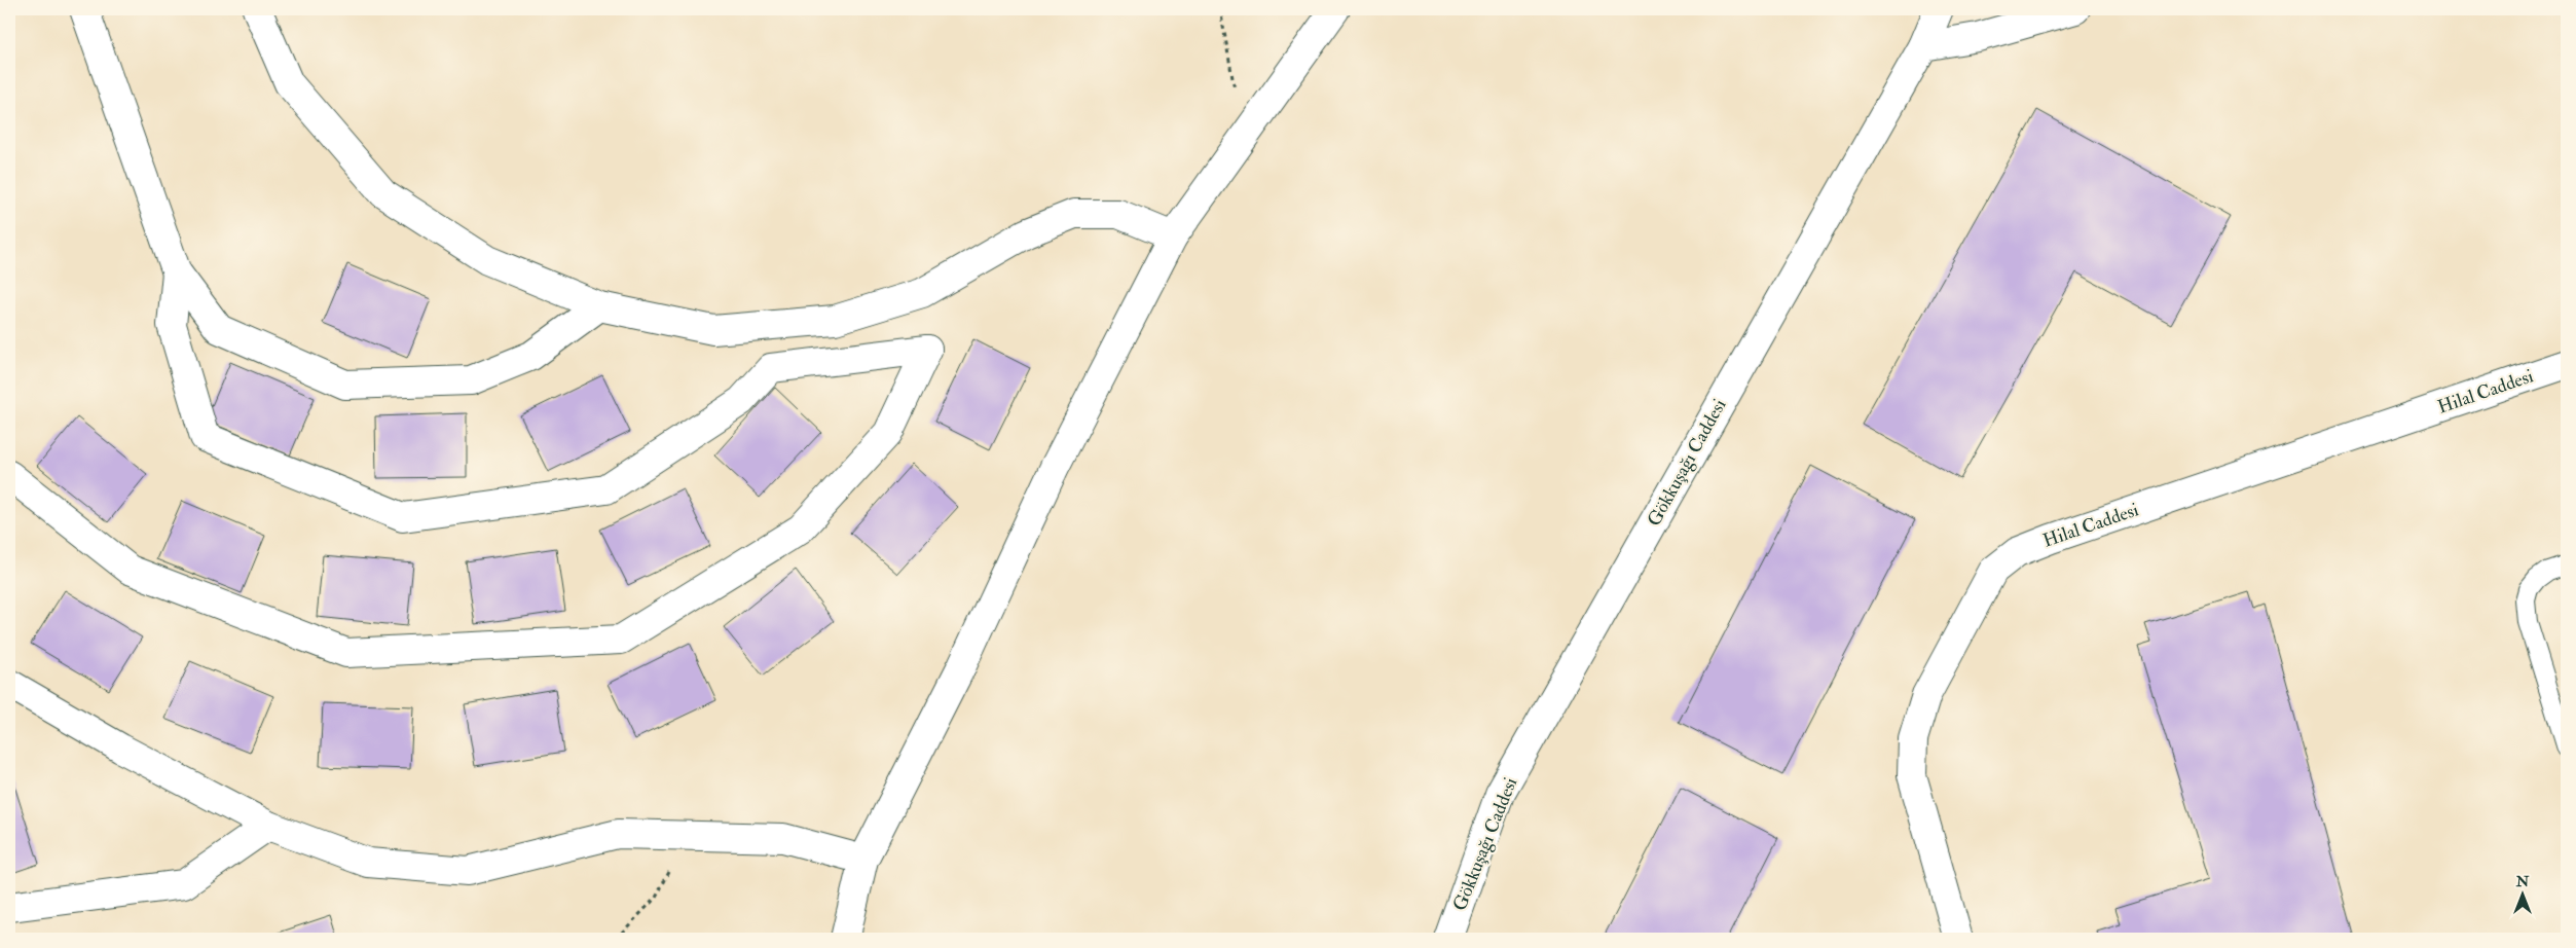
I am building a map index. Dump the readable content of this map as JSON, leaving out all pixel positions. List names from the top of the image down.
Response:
{
  "streets": {
    "street": ["Hilal Caddesi", "Gökkuşağı Caddesi"]
  },
  "north": "top"
}
